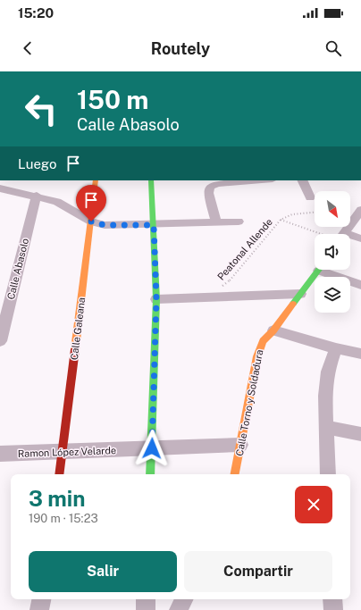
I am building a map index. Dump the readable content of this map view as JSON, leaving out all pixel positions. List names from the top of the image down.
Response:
{
  "streets": {
    "street": [
      "Calle Abasolo",
      "Calle Galeana",
      "Calle Torno y Soldadura",
      "Ramon López Velarde"
    ],
    "path": ["Peatonal Allende"]
  },
  "crossings": [
    ["Calle Galeana", "Ramon López Velarde"],
    ["Calle Torno y Soldadura", "Ramon López Velarde"]
  ],
  "north": "bottom right",
  "page": {
    "status": "15:20",
    "header": "Routely",
    "turn": ["150 m", "Calle Abasolo"],
    "then": "Luego",
    "heading": ["3 min", "190 m · 15:23"],
    "buttons": ["Salir", "Compartir"]
  }
}
